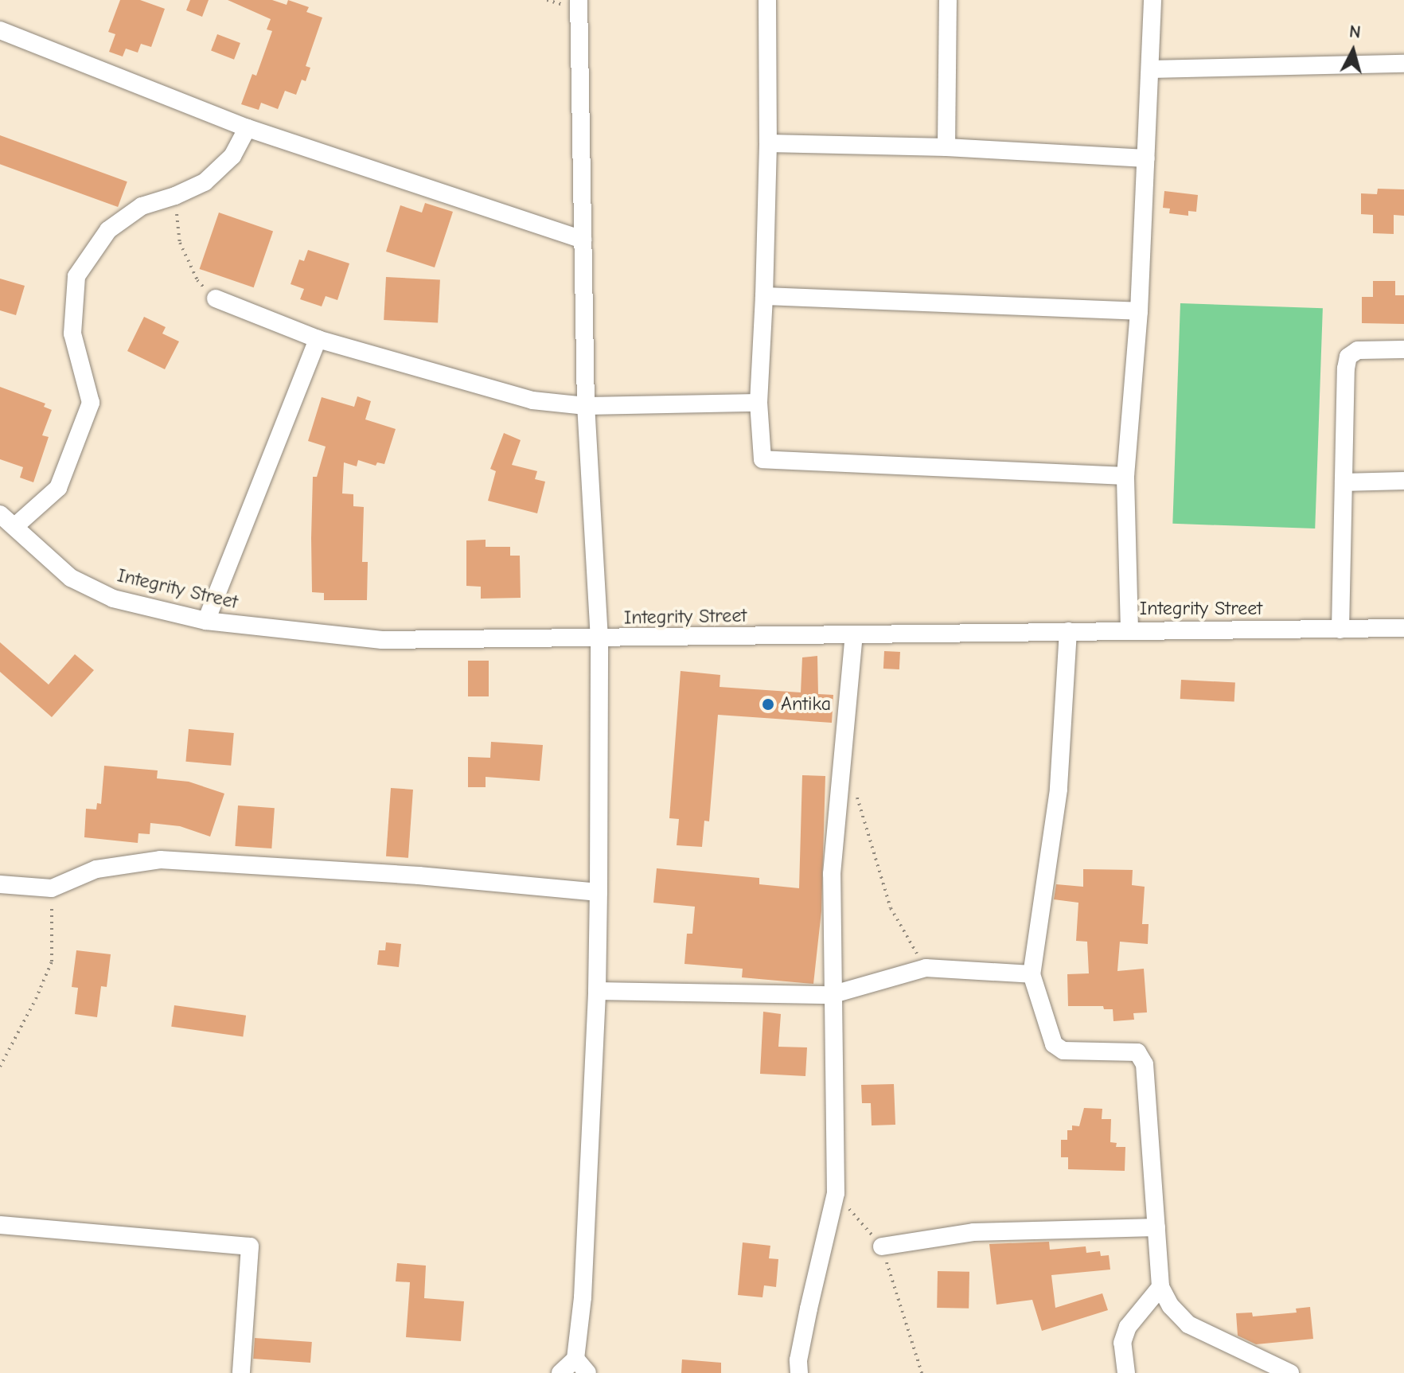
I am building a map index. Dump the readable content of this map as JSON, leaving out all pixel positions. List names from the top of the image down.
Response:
{
  "streets": {
    "street": ["Integrity Street"]
  },
  "places": ["Antika"],
  "north": "top"
}
